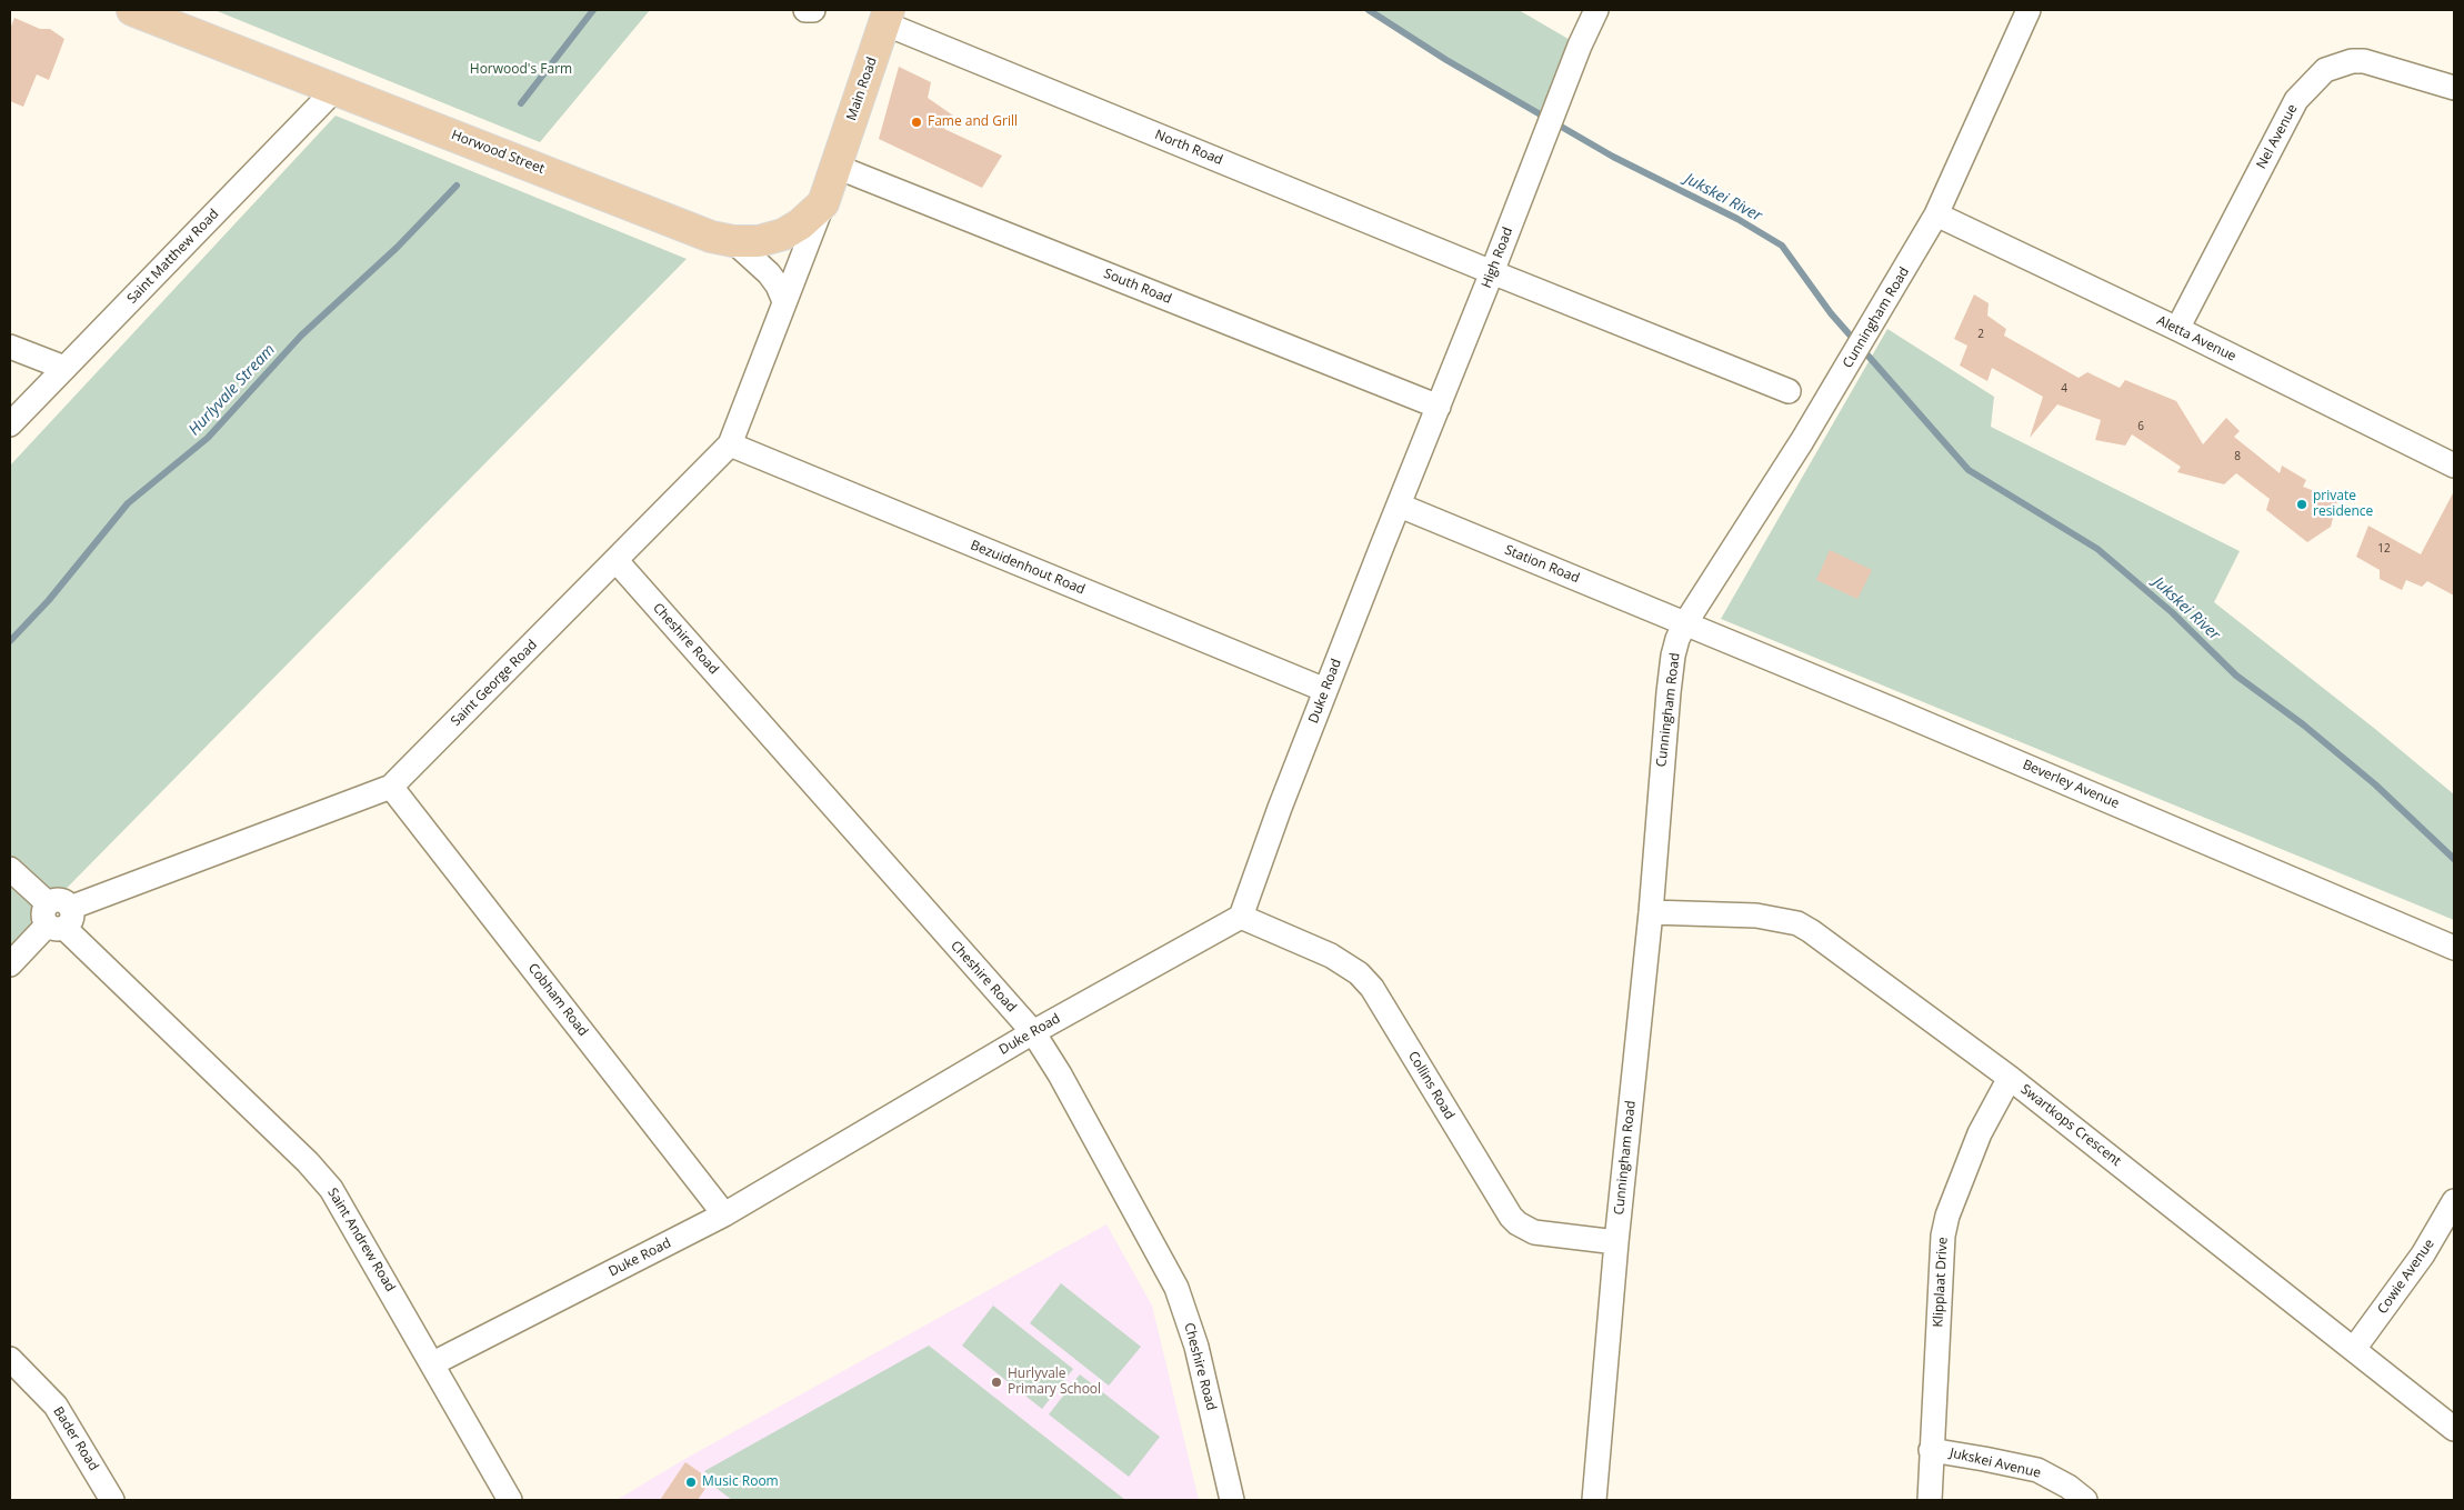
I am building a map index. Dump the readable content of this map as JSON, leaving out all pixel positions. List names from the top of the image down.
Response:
{
  "streets": {
    "main road": ["Main Road", "Horwood Street"],
    "street": [
      "Nel Avenue",
      "North Road",
      "Saint Matthew Road",
      "High Road",
      "South Road",
      "Cunningham Road",
      "Aletta Avenue",
      "Station Road",
      "Bezuidenhout Road",
      "Cheshire Road",
      "Saint George Road",
      "Duke Road",
      "Beverley Avenue",
      "Cobham Road",
      "Collins Road",
      "Swartkops Crescent",
      "Saint Andrew Road",
      "Cowie Avenue",
      "Klipplaat Drive",
      "Bader Road",
      "Jukskei Avenue"
    ]
  },
  "crossings": [
    ["Main Road", "North Road"],
    ["Main Road", "Horwood Street"],
    ["Main Road", "South Road"],
    ["Nel Avenue", "Aletta Avenue"],
    ["North Road", "High Road"],
    ["Horwood Street", "Saint Matthew Road"],
    ["Horwood Street", "South Road"],
    ["Horwood Street", "Saint George Road"],
    ["High Road", "South Road"],
    ["High Road", "Station Road"],
    ["High Road", "Duke Road"],
    ["Cunningham Road", "Aletta Avenue"],
    ["Cunningham Road", "Station Road"],
    ["Cunningham Road", "Beverley Avenue"],
    ["Cunningham Road", "Collins Road"],
    ["Cunningham Road", "Swartkops Crescent"],
    ["Station Road", "Duke Road"],
    ["Station Road", "Beverley Avenue"],
    ["Bezuidenhout Road", "Saint George Road"],
    ["Bezuidenhout Road", "Duke Road"],
    ["Cheshire Road", "Saint George Road"],
    ["Cheshire Road", "Duke Road"],
    ["Saint George Road", "Cobham Road"],
    ["Saint George Road", "Saint Andrew Road"],
    ["Duke Road", "Cobham Road"],
    ["Duke Road", "Collins Road"],
    ["Duke Road", "Saint Andrew Road"],
    ["Swartkops Crescent", "Cowie Avenue"],
    ["Swartkops Crescent", "Klipplaat Drive"],
    ["Klipplaat Drive", "Jukskei Avenue"]
  ],
  "water": ["Jukskei River", "Hurlyvale Stream"],
  "parks": ["Horwood's Farm"],
  "places": [
    "Fame and Grill",
    "private residence",
    "Hurlyvale Primary School",
    "Music Room"
  ],
  "house_numbers": [
    "2",
    "4",
    "6",
    "8",
    "12"
  ]
}
